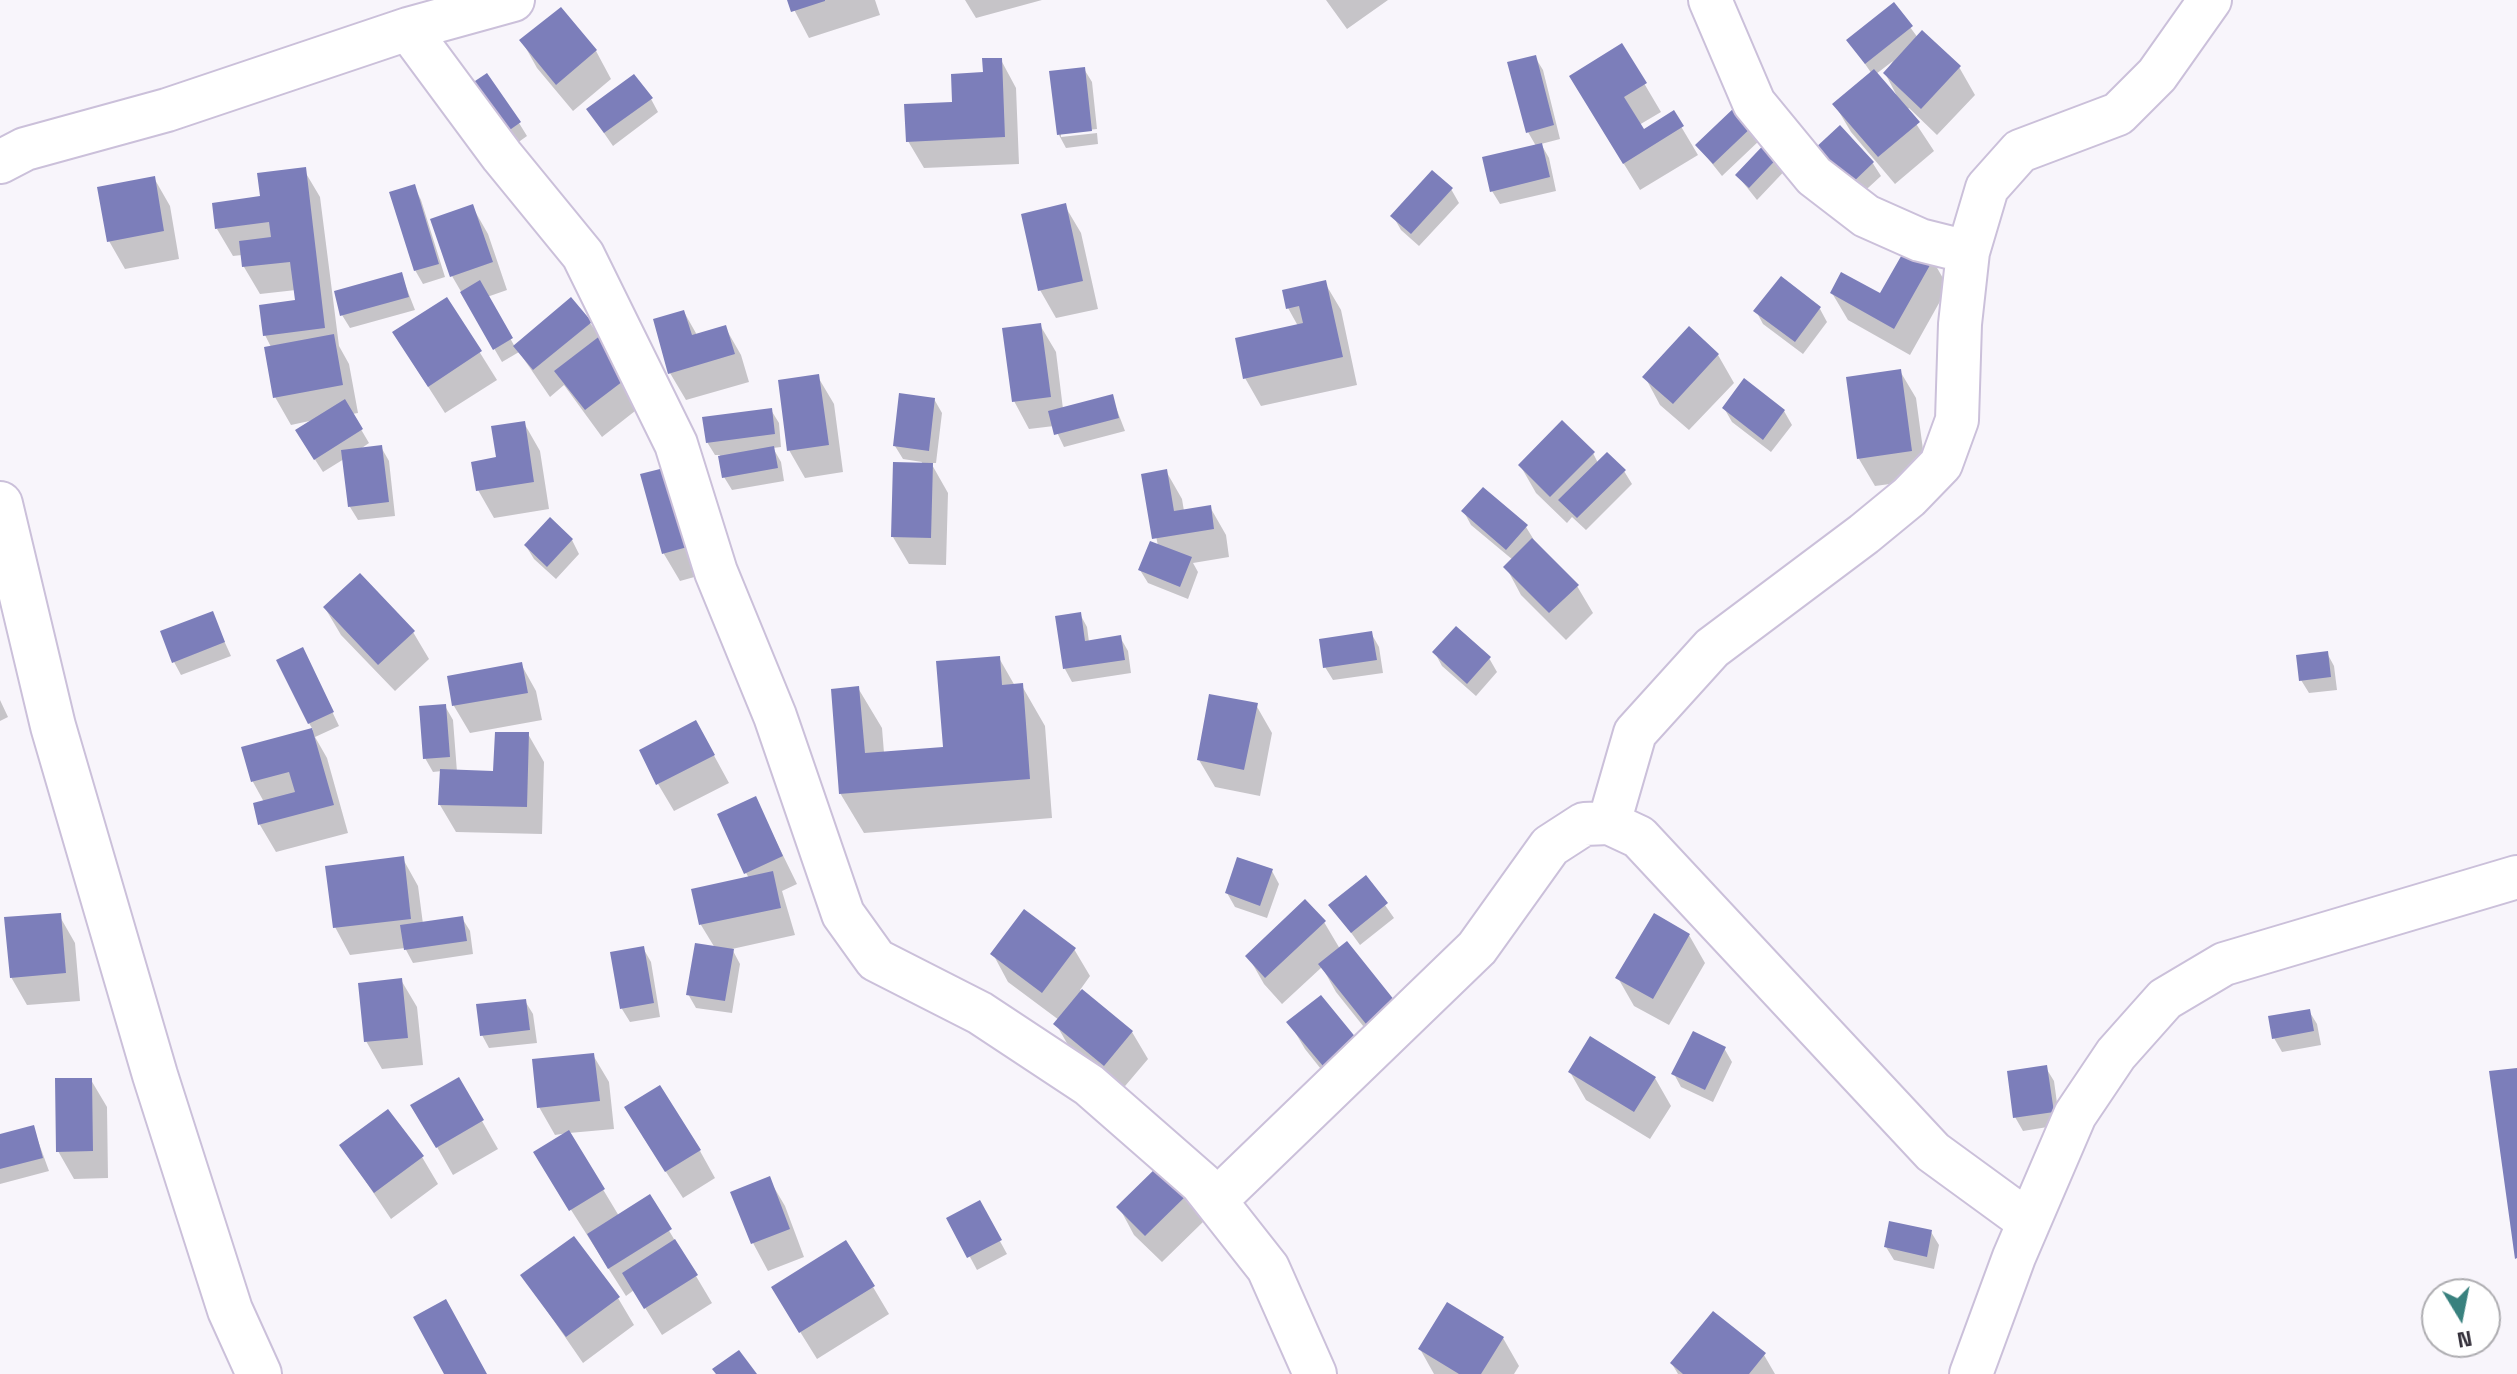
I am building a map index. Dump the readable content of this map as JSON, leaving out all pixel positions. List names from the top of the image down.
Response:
{
  "north": "bottom"
}
